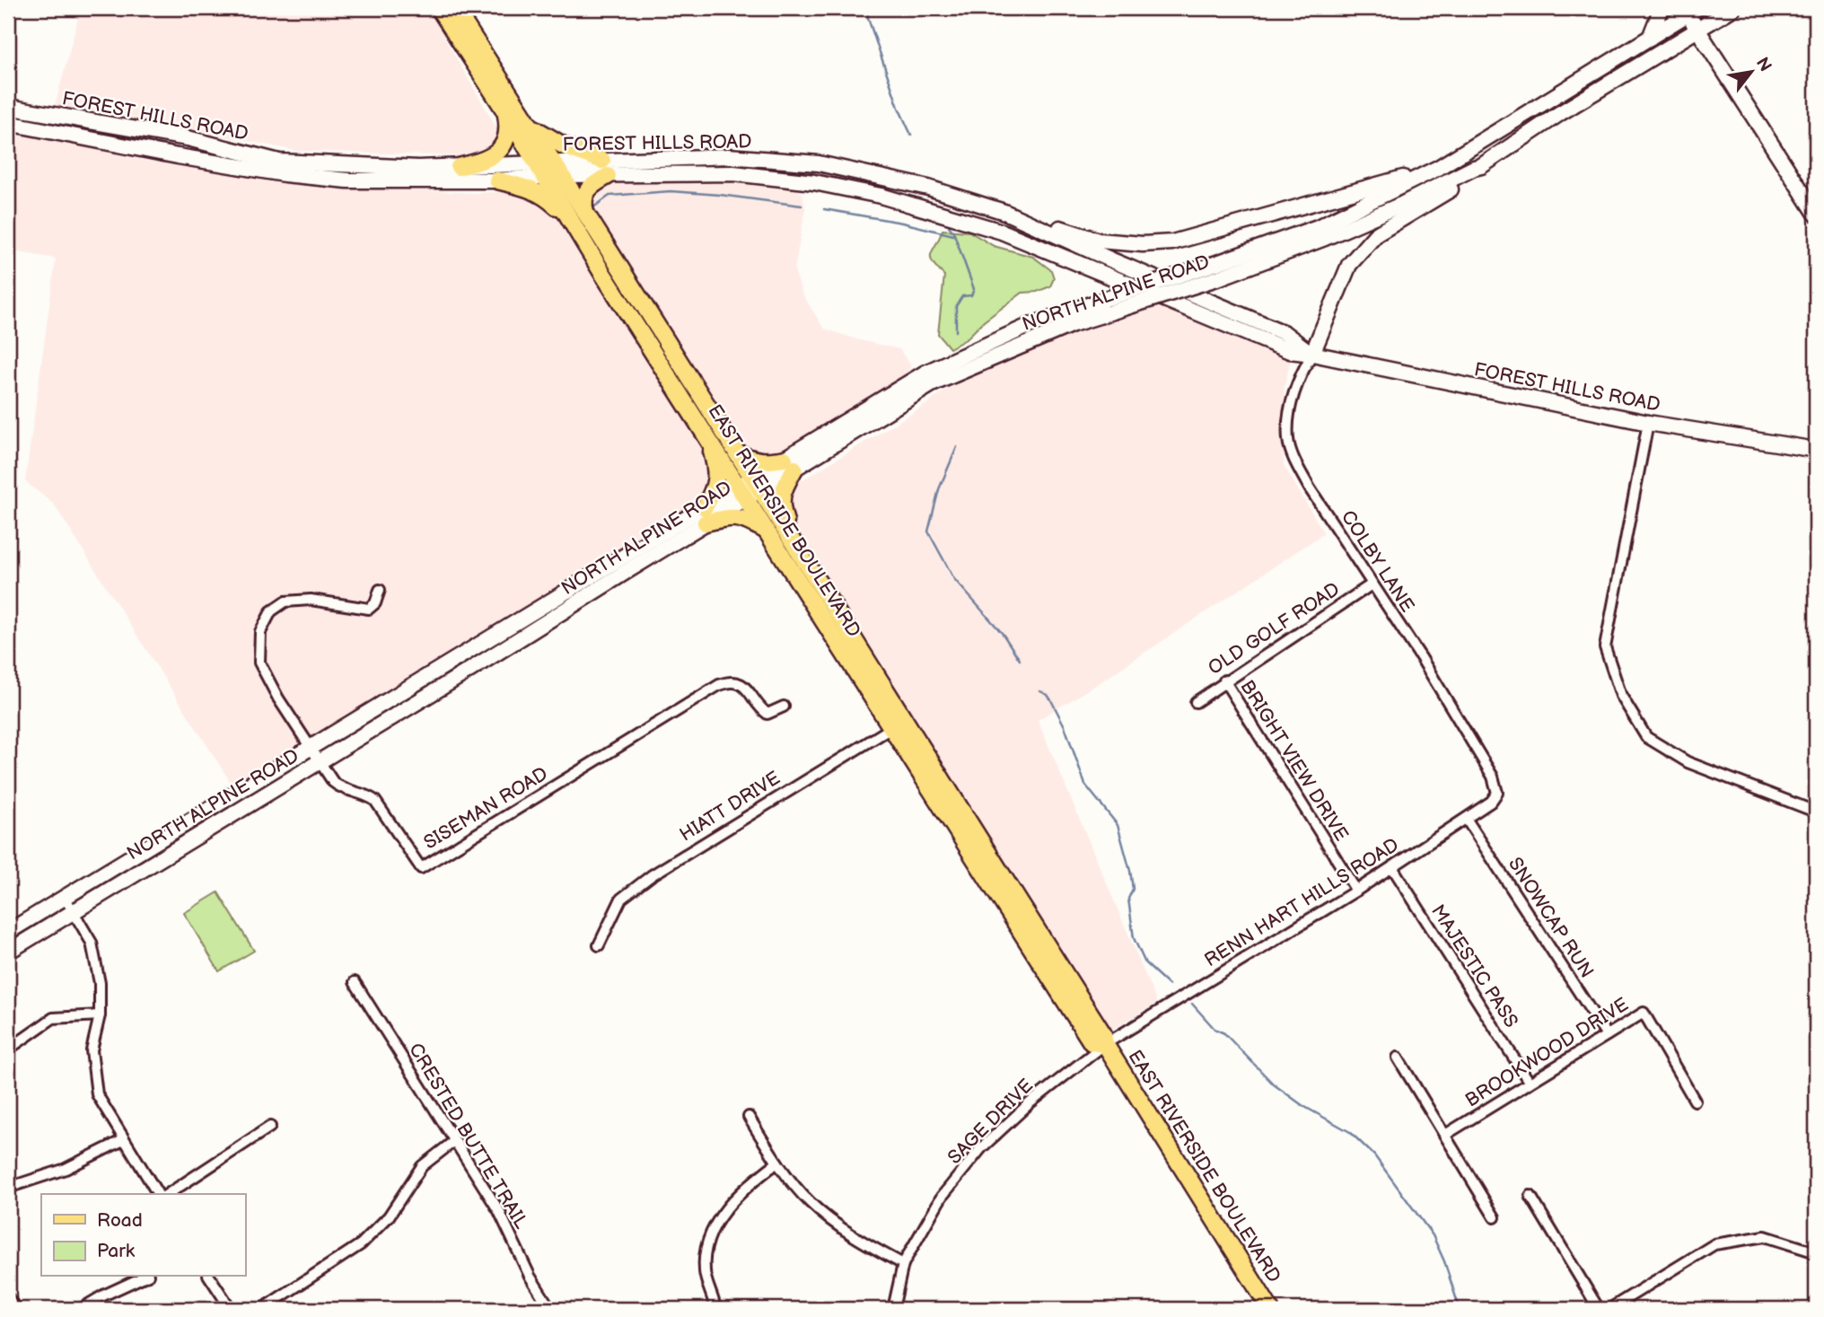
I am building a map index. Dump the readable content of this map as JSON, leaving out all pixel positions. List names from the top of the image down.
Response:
{
  "streets": {
    "main road": ["FOREST HILLS ROAD", "NORTH ALPINE ROAD", "EAST RIVERSIDE BOULEVARD"],
    "street": [
      "COLBY LANE",
      "OLD GOLF ROAD",
      "BRIGHT VIEW DRIVE",
      "HIATT DRIVE",
      "SISEMAN ROAD",
      "RENN HART HILLS ROAD",
      "SNOWCAP RUN",
      "MAJESTIC PASS",
      "BROOKWOOD DRIVE",
      "SAGE DRIVE",
      "CRESTED BUTTE TRAIL"
    ]
  },
  "crossings": [
    ["FOREST HILLS ROAD", "EAST RIVERSIDE BOULEVARD"],
    ["FOREST HILLS ROAD", "COLBY LANE"],
    ["NORTH ALPINE ROAD", "EAST RIVERSIDE BOULEVARD"],
    ["NORTH ALPINE ROAD", "SISEMAN ROAD"],
    ["EAST RIVERSIDE BOULEVARD", "HIATT DRIVE"],
    ["EAST RIVERSIDE BOULEVARD", "RENN HART HILLS ROAD"],
    ["EAST RIVERSIDE BOULEVARD", "SAGE DRIVE"],
    ["COLBY LANE", "OLD GOLF ROAD"],
    ["COLBY LANE", "RENN HART HILLS ROAD"],
    ["OLD GOLF ROAD", "BRIGHT VIEW DRIVE"],
    ["BRIGHT VIEW DRIVE", "RENN HART HILLS ROAD"],
    ["RENN HART HILLS ROAD", "SNOWCAP RUN"],
    ["RENN HART HILLS ROAD", "MAJESTIC PASS"],
    ["RENN HART HILLS ROAD", "SAGE DRIVE"],
    ["SNOWCAP RUN", "BROOKWOOD DRIVE"],
    ["MAJESTIC PASS", "BROOKWOOD DRIVE"]
  ],
  "legend": ["Road", "Park"],
  "north": "top right"
}
